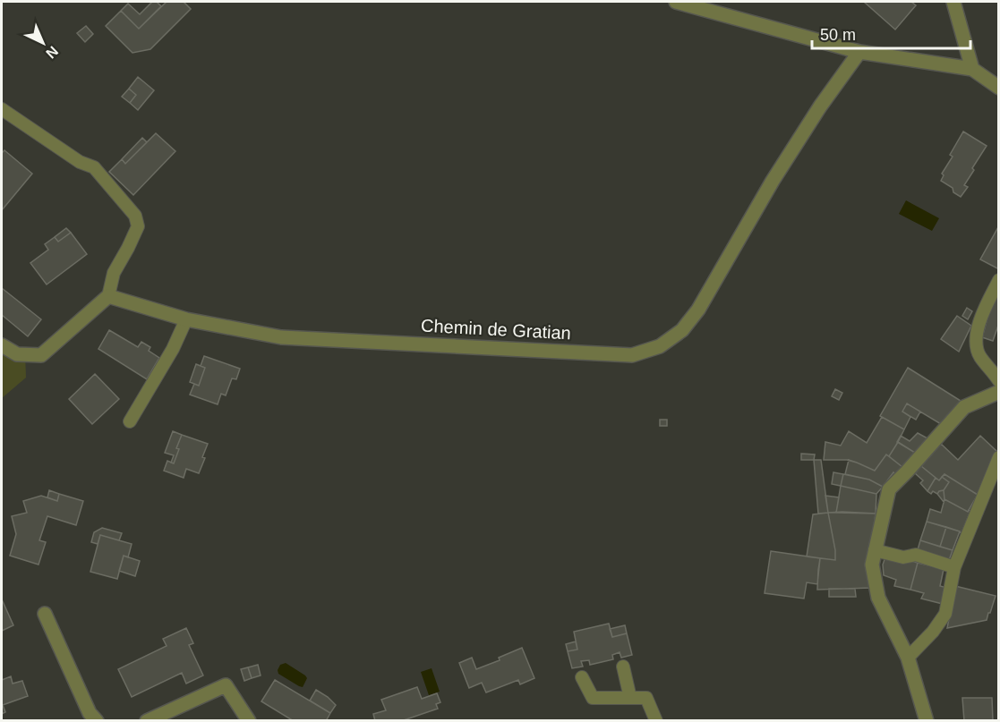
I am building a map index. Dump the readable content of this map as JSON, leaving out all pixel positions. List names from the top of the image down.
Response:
{
  "streets": {
    "street": ["Chemin de Gratian"]
  },
  "scale_bar": "50 m",
  "north": "bottom right"
}
